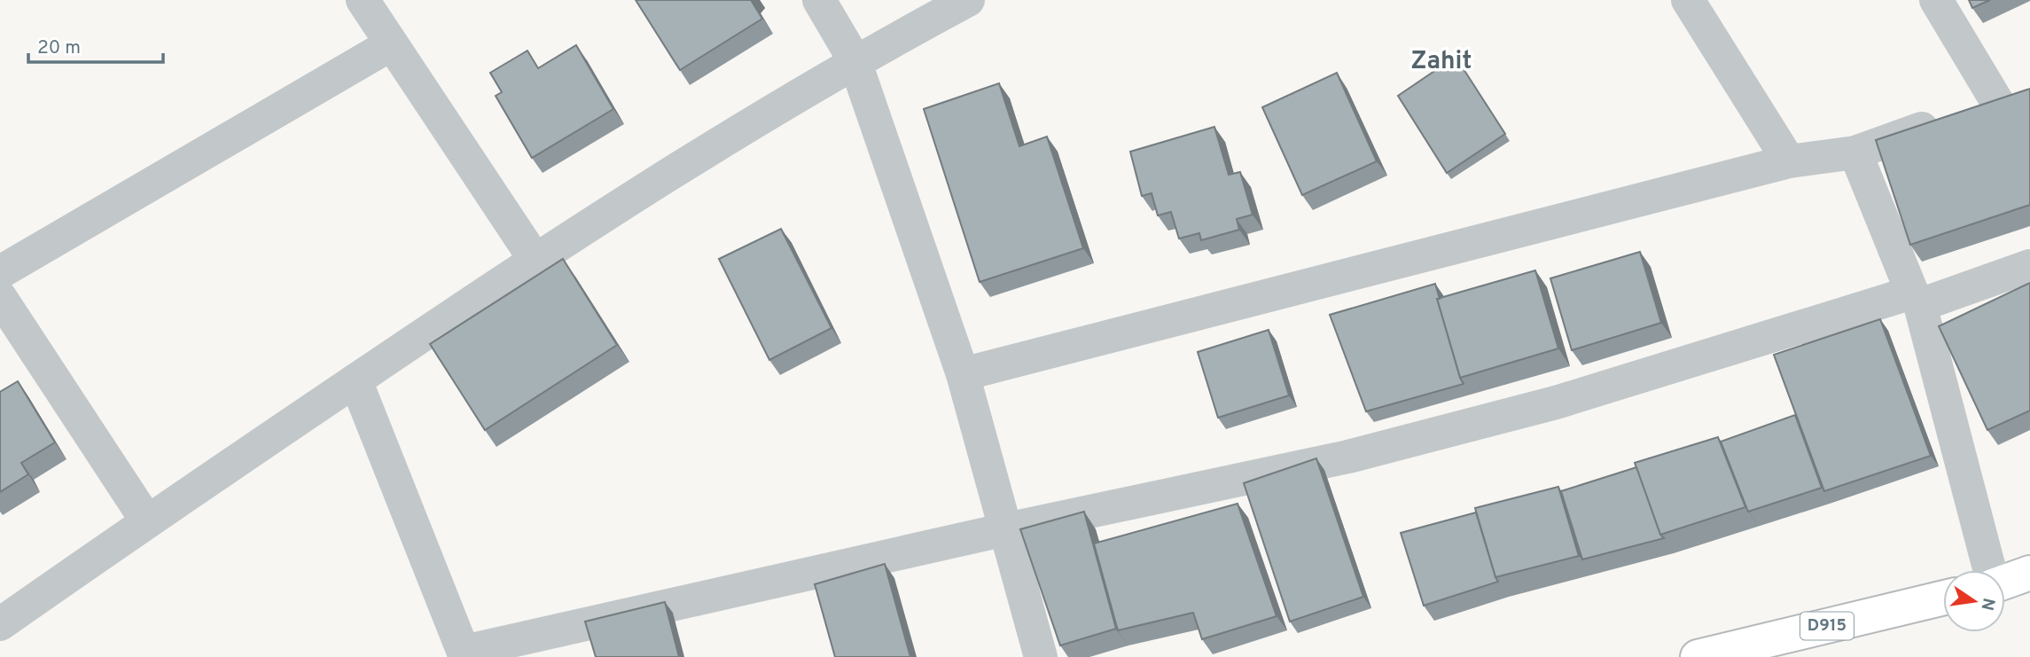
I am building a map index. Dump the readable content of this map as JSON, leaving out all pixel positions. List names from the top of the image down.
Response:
{
  "streets": {
    "highway": ["D915"]
  },
  "districts": ["Zahit"],
  "scale_bar": "20 m",
  "north": "right"
}
